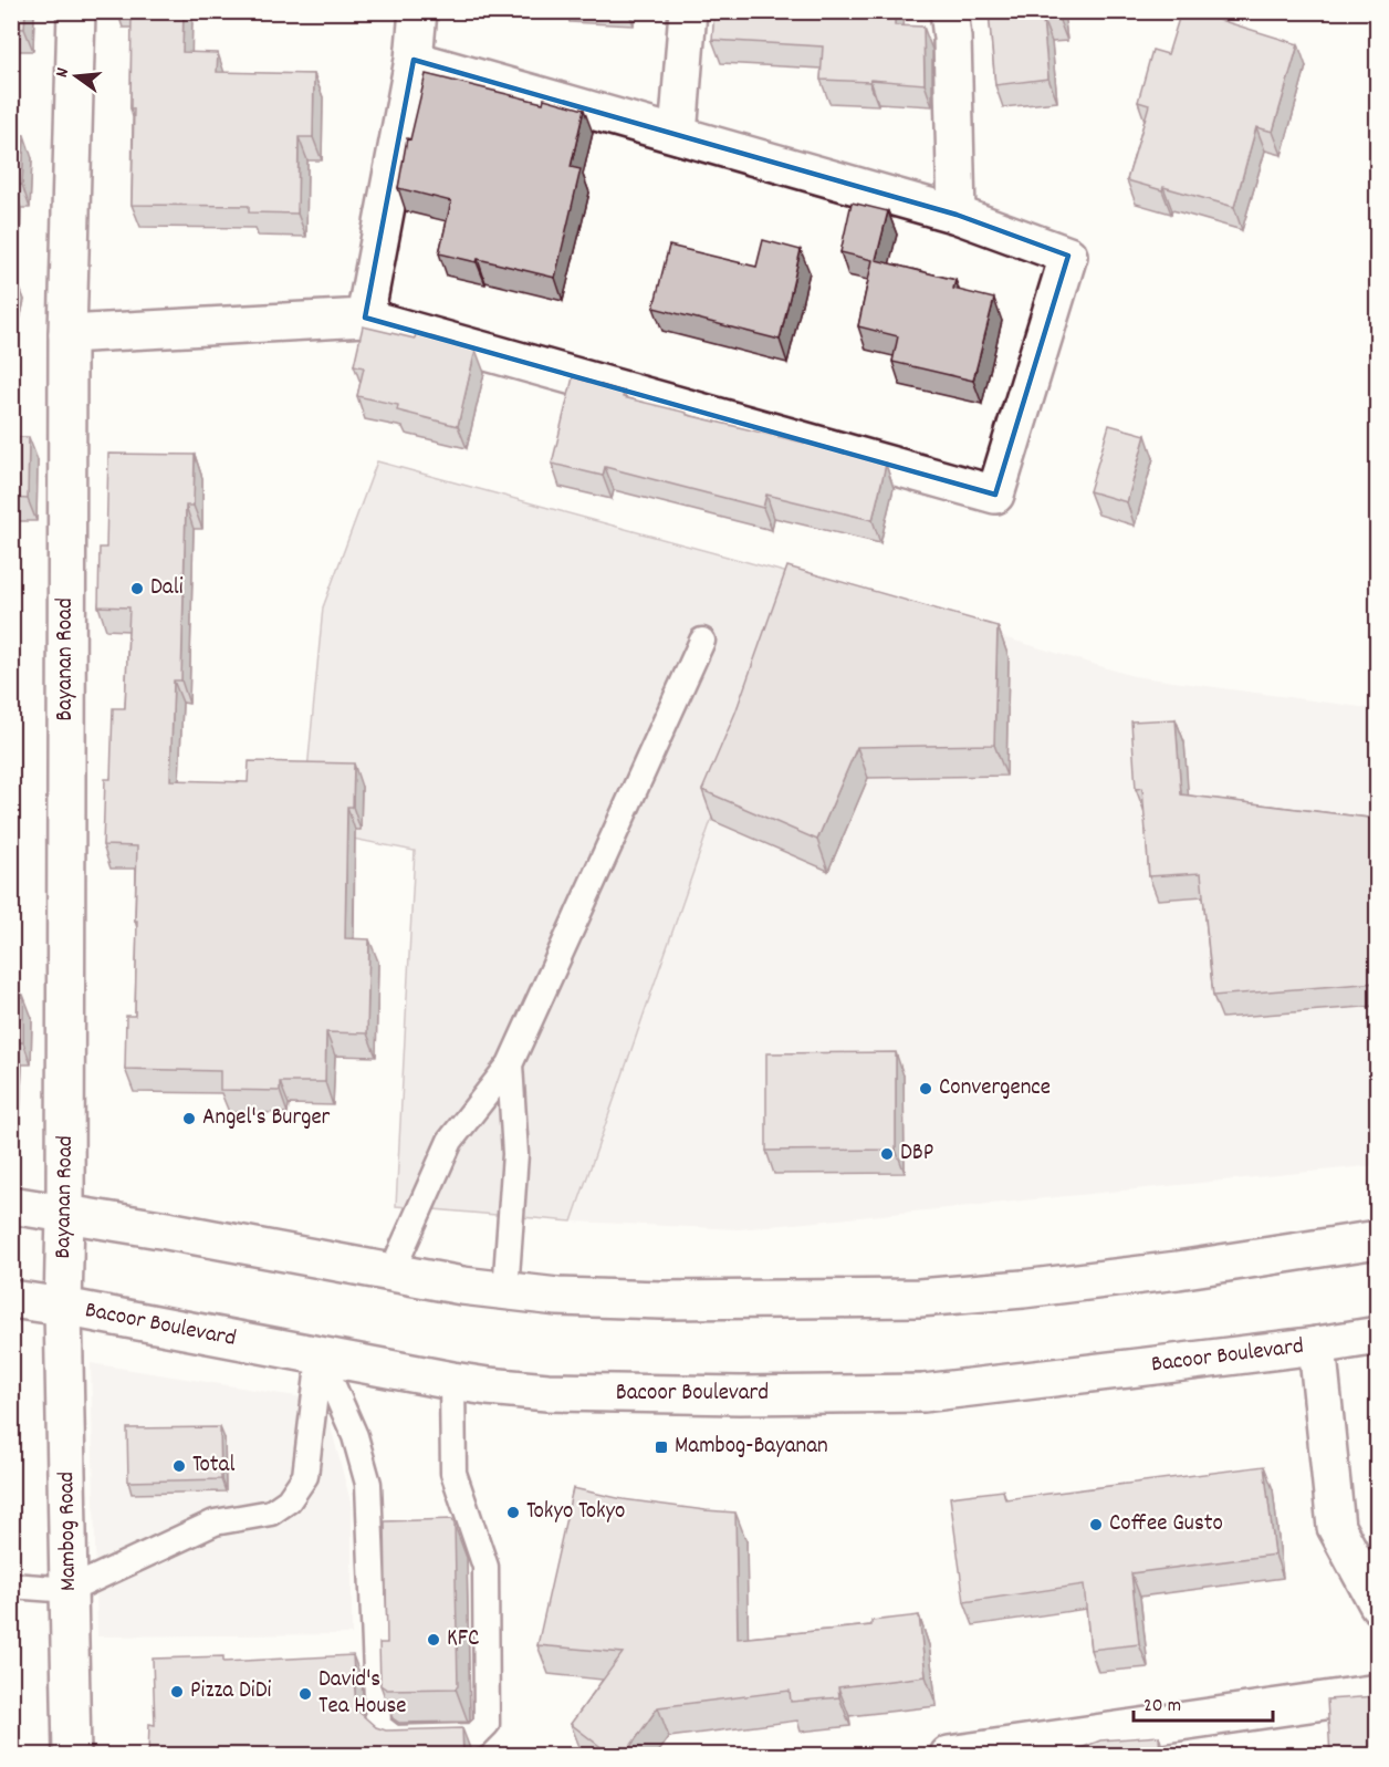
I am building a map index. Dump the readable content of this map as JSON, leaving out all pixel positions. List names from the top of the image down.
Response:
{
  "streets": {
    "main road": ["Bayanan Road", "Bacoor Boulevard", "Mambog Road"]
  },
  "crossings": [
    ["Bayanan Road", "Bacoor Boulevard"],
    ["Bayanan Road", "Mambog Road"],
    ["Bacoor Boulevard", "Mambog Road"]
  ],
  "places": {
    "other": [
      "Dali",
      "Convergence",
      "Angel's Burger",
      "DBP",
      "Total",
      "Tokyo Tokyo",
      "Coffee Gusto",
      "KFC",
      "Pizza DiDi",
      "David's Tea House"
    ],
    "transit": ["Mambog-Bayanan"]
  },
  "scale_bar": "20 m",
  "north": "left"
}
